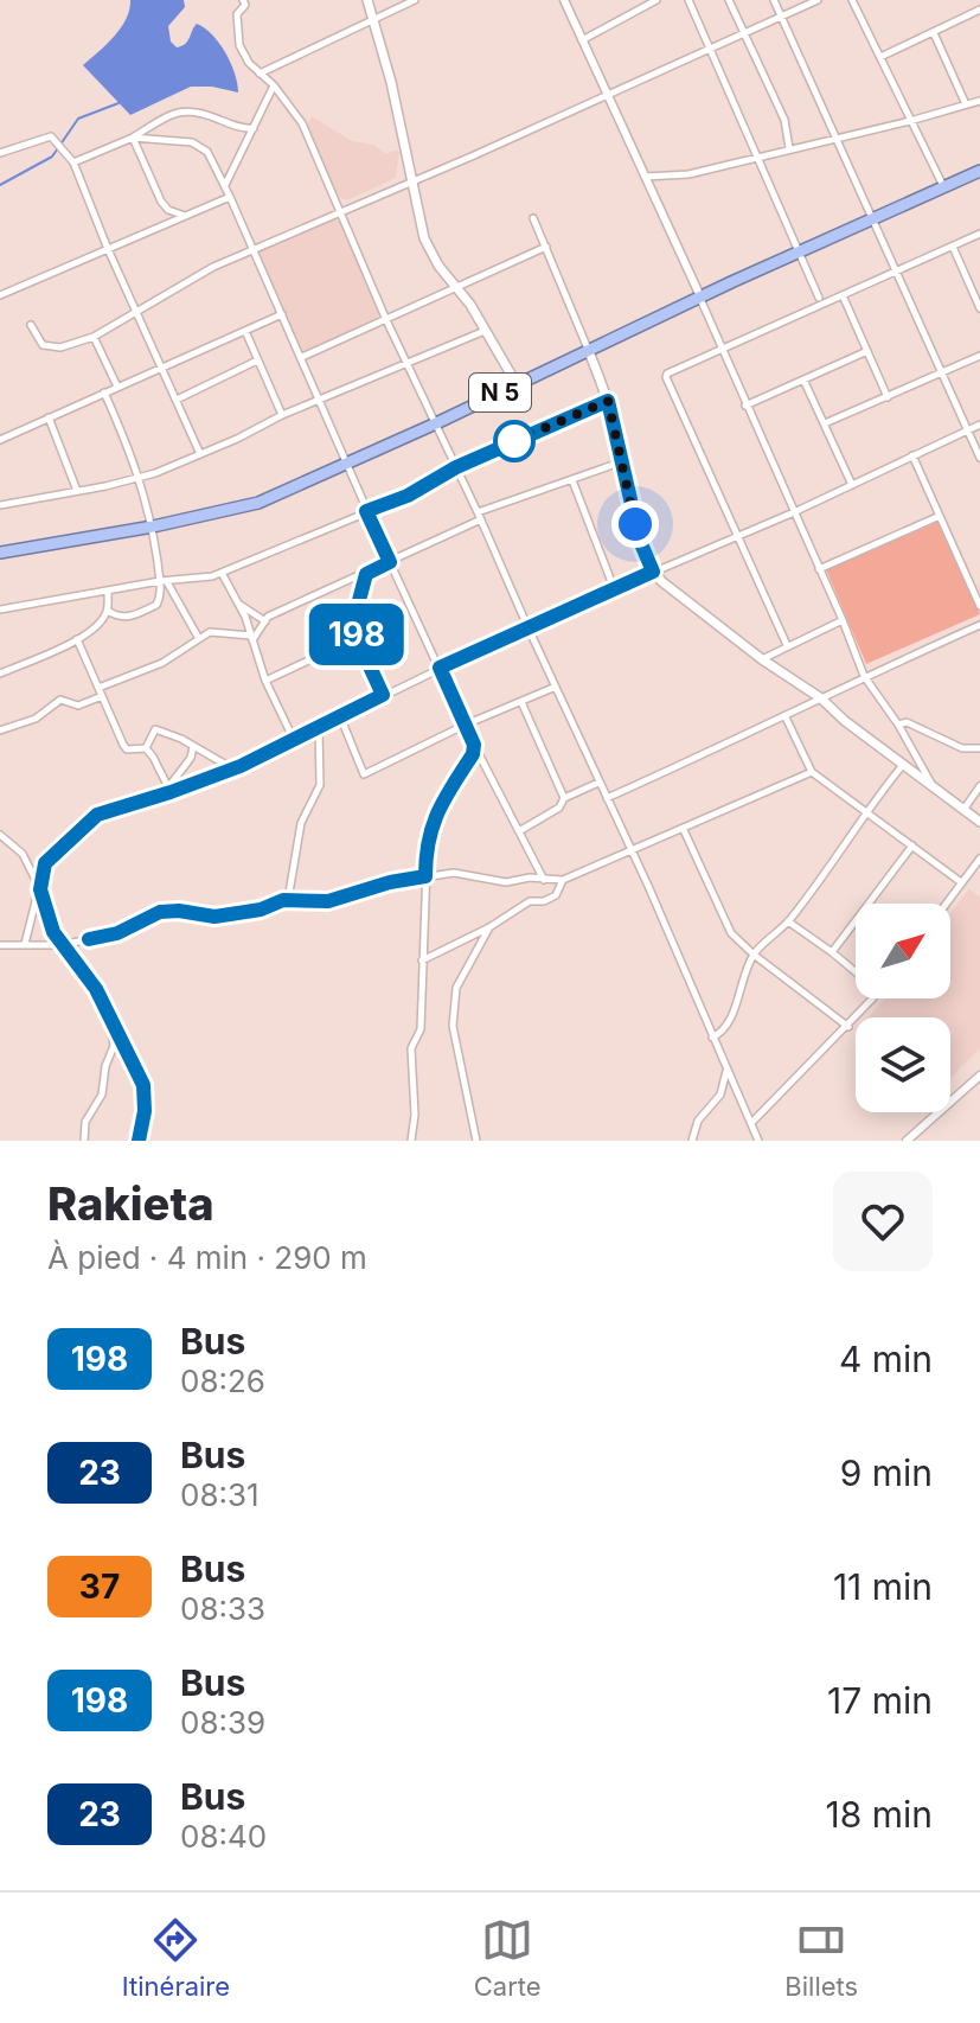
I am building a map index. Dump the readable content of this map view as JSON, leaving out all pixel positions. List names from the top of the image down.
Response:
{
  "streets": {
    "highway": ["N 5"]
  },
  "lines": ["bus line 198"],
  "north": "top right",
  "page": {
    "on_map": "198",
    "heading": ["Rakieta", "À pied · 4 min · 290 m"],
    "list": [
      {
        "mark": "198",
        "name": "Bus",
        "note": "08:26",
        "value": "4 min"
      },
      {
        "mark": "23",
        "name": "Bus",
        "note": "08:31",
        "value": "9 min"
      },
      {
        "mark": "37",
        "name": "Bus",
        "note": "08:33",
        "value": "11 min"
      },
      {
        "mark": "198",
        "name": "Bus",
        "note": "08:39",
        "value": "17 min"
      },
      {
        "mark": "23",
        "name": "Bus",
        "note": "08:40",
        "value": "18 min"
      }
    ],
    "tabs": ["Itinéraire", "Carte", "Billets"]
  }
}
